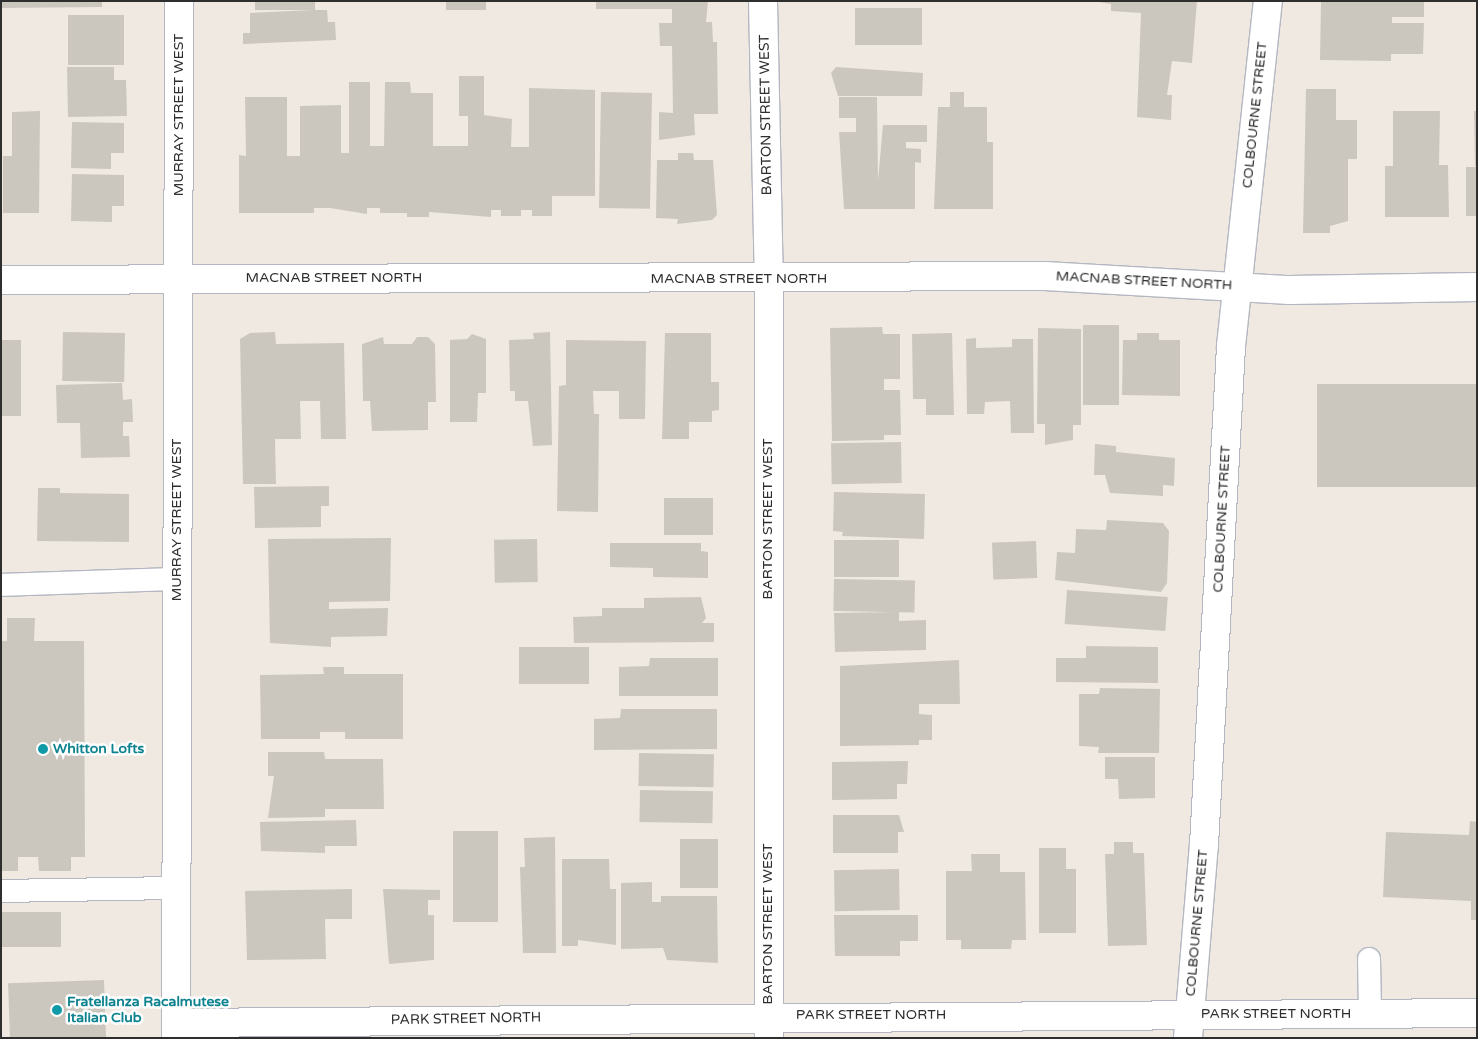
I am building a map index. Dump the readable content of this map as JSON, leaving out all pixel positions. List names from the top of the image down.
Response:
{
  "streets": {
    "street": [
      "MURRAY STREET WEST",
      "BARTON STREET WEST",
      "COLBOURNE STREET",
      "MACNAB STREET NORTH",
      "PARK STREET NORTH"
    ]
  },
  "crossings": [
    ["MURRAY STREET WEST", "MACNAB STREET NORTH"],
    ["MURRAY STREET WEST", "PARK STREET NORTH"],
    ["BARTON STREET WEST", "MACNAB STREET NORTH"],
    ["BARTON STREET WEST", "PARK STREET NORTH"],
    ["COLBOURNE STREET", "MACNAB STREET NORTH"],
    ["COLBOURNE STREET", "PARK STREET NORTH"]
  ],
  "places": ["Whitton Lofts", "Fratellanza Racalmutese Italian Club"]
}
